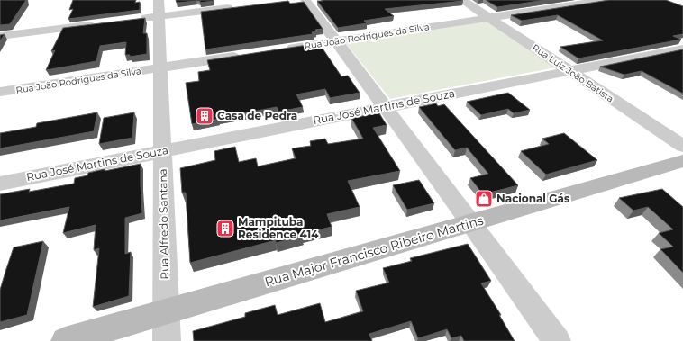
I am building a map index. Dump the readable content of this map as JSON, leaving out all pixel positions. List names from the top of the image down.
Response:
{
  "streets": {
    "main road": ["Rua Major Francisco Ribeiro Martins"],
    "street": [
      "Rua João Rodrigues da Silva",
      "Rua Luiz João Batista",
      "Rua José Martins de Souza",
      "Rua Alfredo Santana"
    ]
  },
  "crossings": [
    ["Rua João Rodrigues da Silva", "Rua Luiz João Batista"],
    ["Rua João Rodrigues da Silva", "Rua Alfredo Santana"],
    ["Rua Luiz João Batista", "Rua José Martins de Souza"],
    ["Rua José Martins de Souza", "Rua Alfredo Santana"],
    ["Rua Alfredo Santana", "Rua Major Francisco Ribeiro Martins"]
  ],
  "places": {
    "building": ["Casa de Pedra", "Mampituba Residence 414"],
    "shop": ["Nacional Gás"]
  }
}
